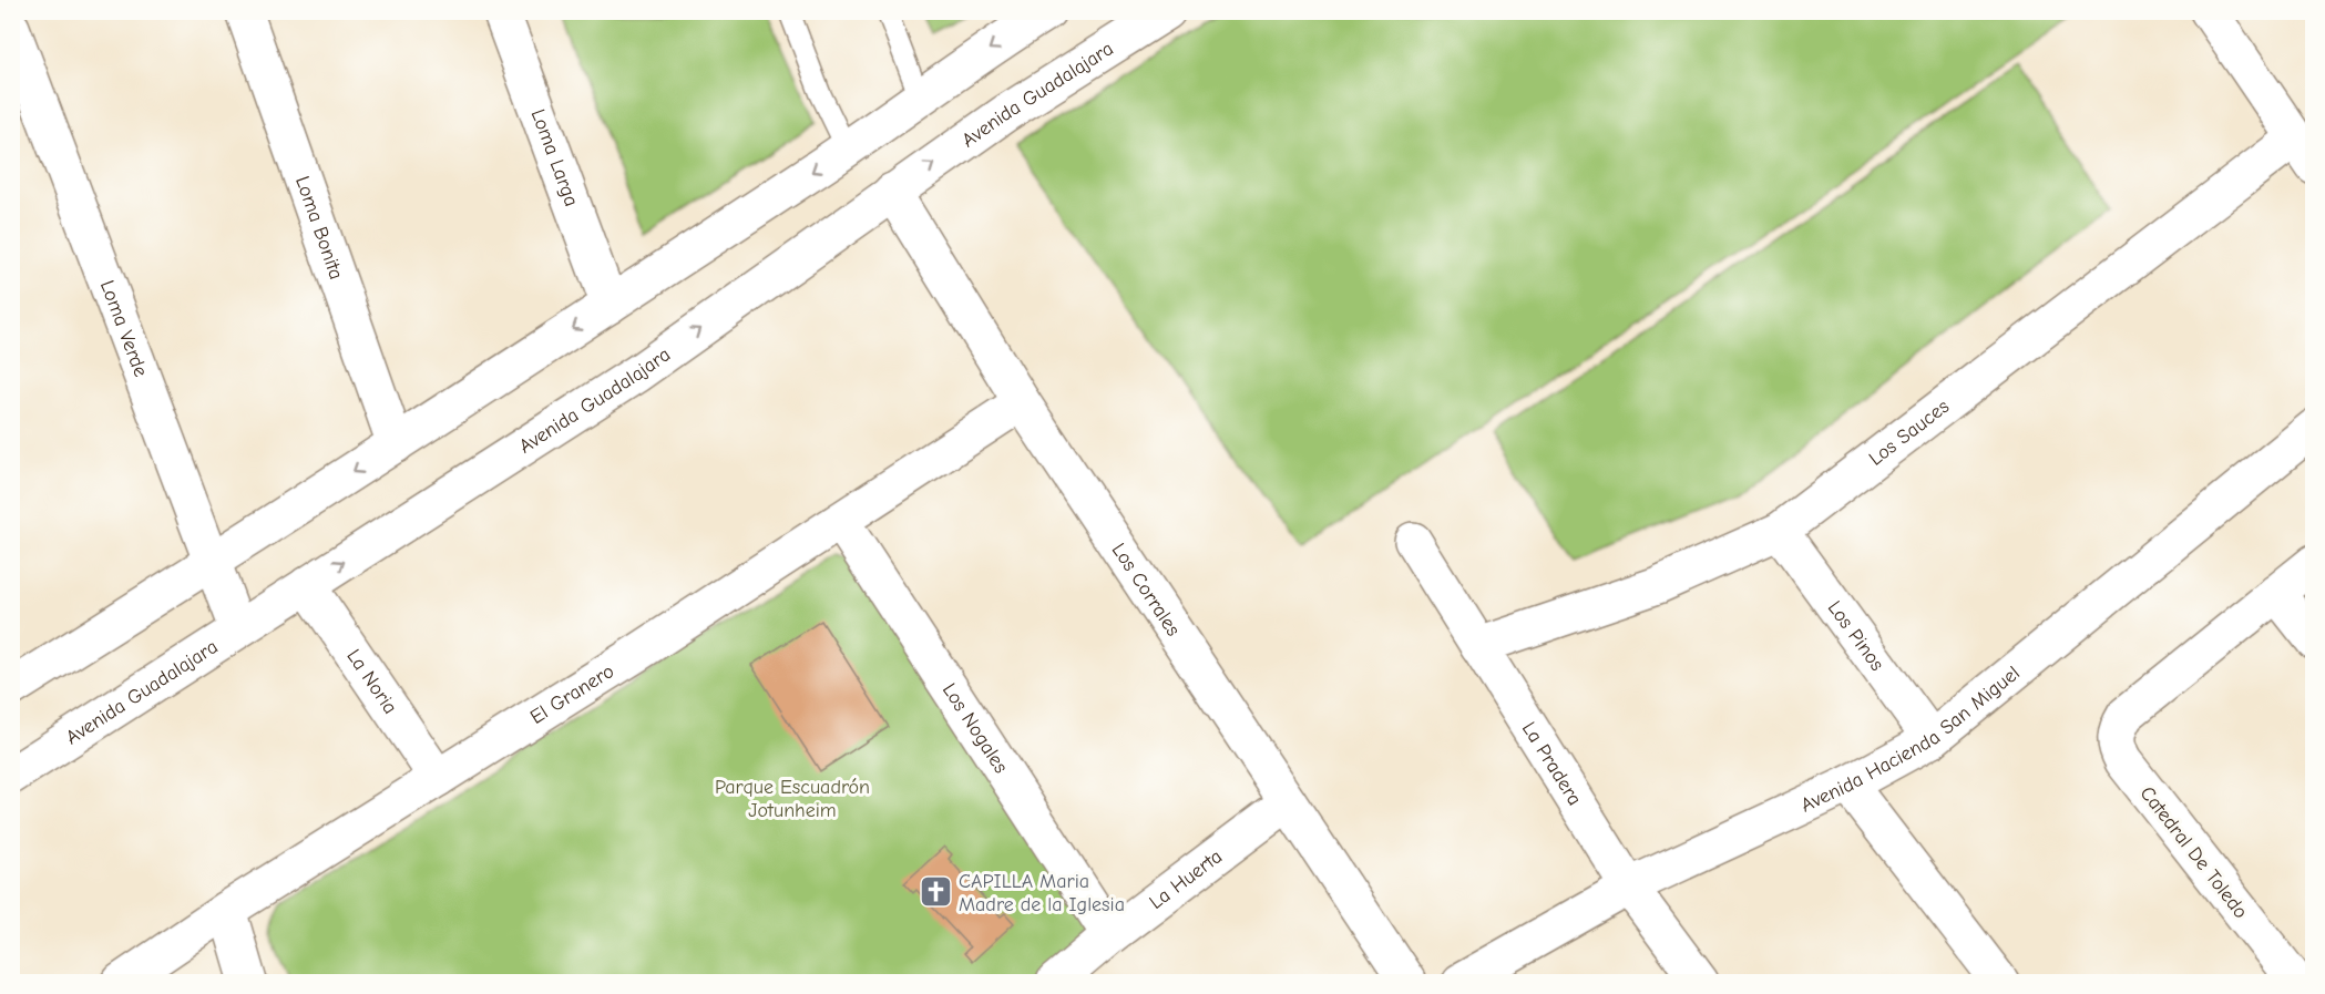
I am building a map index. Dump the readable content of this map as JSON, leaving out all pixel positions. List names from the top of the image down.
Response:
{
  "streets": {
    "street": [
      "Avenida Guadalajara",
      "Loma Larga",
      "Loma Bonita",
      "Loma Verde",
      "Los Sauces",
      "Los Corrales",
      "Los Pinos",
      "La Noria",
      "El Granero",
      "Los Nogales",
      "Avenida Hacienda San Miguel",
      "La Pradera",
      "Catedral De Toledo",
      "La Huerta"
    ]
  },
  "crossings": [
    ["Avenida Guadalajara", "Loma Verde"],
    ["Avenida Guadalajara", "Los Corrales"],
    ["Avenida Guadalajara", "La Noria"],
    ["Los Sauces", "Los Pinos"],
    ["Los Sauces", "La Pradera"],
    ["Los Corrales", "El Granero"],
    ["Los Corrales", "La Huerta"],
    ["Los Pinos", "Avenida Hacienda San Miguel"],
    ["La Noria", "El Granero"],
    ["El Granero", "Los Nogales"],
    ["Los Nogales", "La Huerta"],
    ["Avenida Hacienda San Miguel", "La Pradera"]
  ],
  "parks": ["Parque Escuadrón Jotunheim"],
  "places": {
    "church": ["CAPILLA Maria Madre de la Iglesia"]
  }
}
